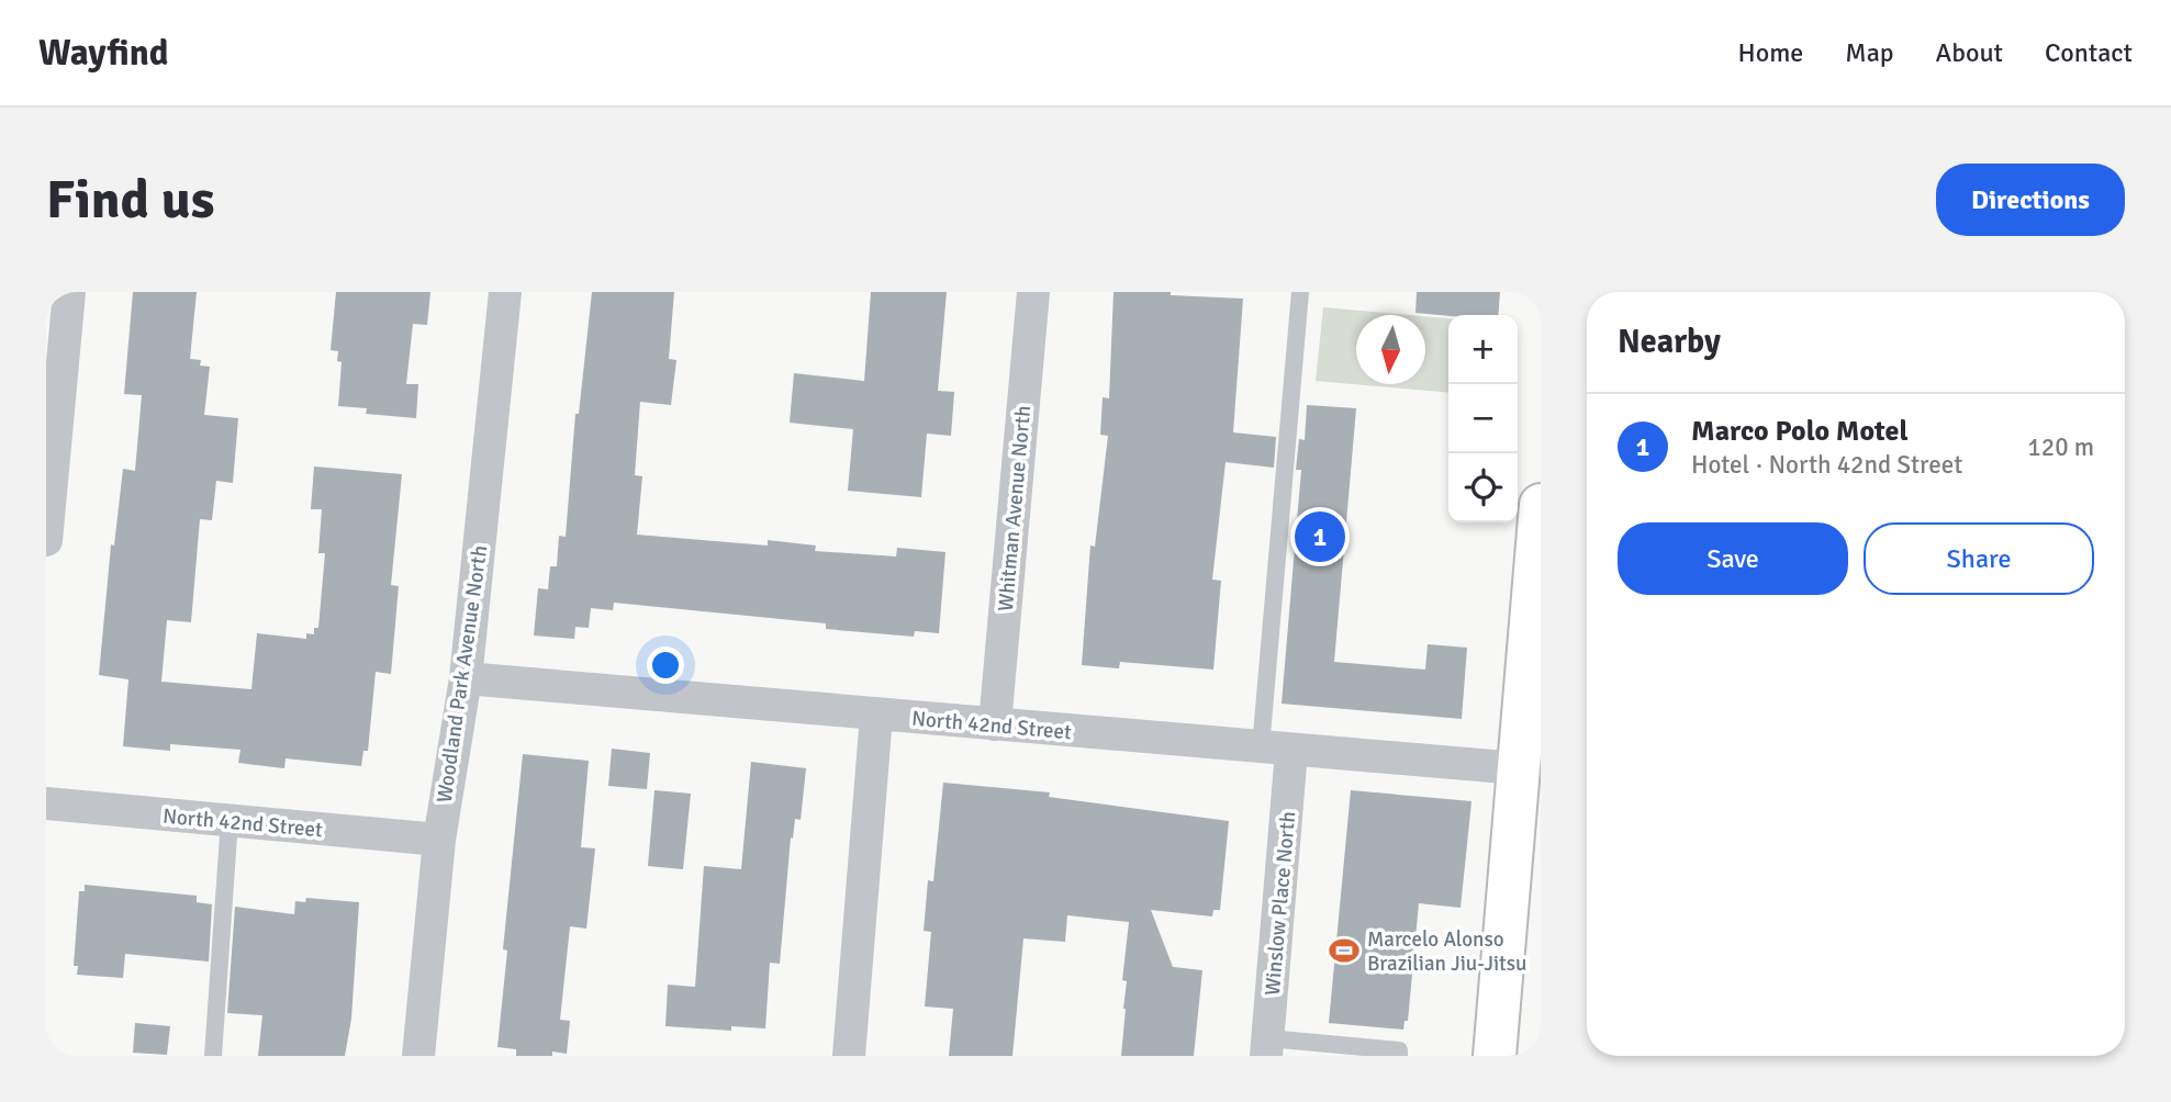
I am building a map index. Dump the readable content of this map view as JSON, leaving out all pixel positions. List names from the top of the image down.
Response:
{
  "streets": {
    "street": [
      "Whitman Avenue North",
      "Woodland Park Avenue North",
      "North 42nd Street",
      "Winslow Place North"
    ]
  },
  "crossings": [
    ["Whitman Avenue North", "North 42nd Street"],
    ["Woodland Park Avenue North", "North 42nd Street"],
    ["North 42nd Street", "Winslow Place North"]
  ],
  "places": {
    "sports": ["Marcelo Alonso Brazilian Jiu-Jitsu"]
  },
  "north": "bottom",
  "page": {
    "header": "Wayfind",
    "nav": [
      "Home",
      "Map",
      "About",
      "Contact"
    ],
    "buttons": [
      "Directions",
      ["Save", "Share"]
    ],
    "title": "Find us",
    "heading": "Nearby",
    "map_buttons": ["+", "−"],
    "list": [
      {
        "mark": "1",
        "name": "Marco Polo Motel",
        "note": "Hotel · North 42nd Street",
        "value": "120 m"
      }
    ],
    "pins": "1"
  }
}
